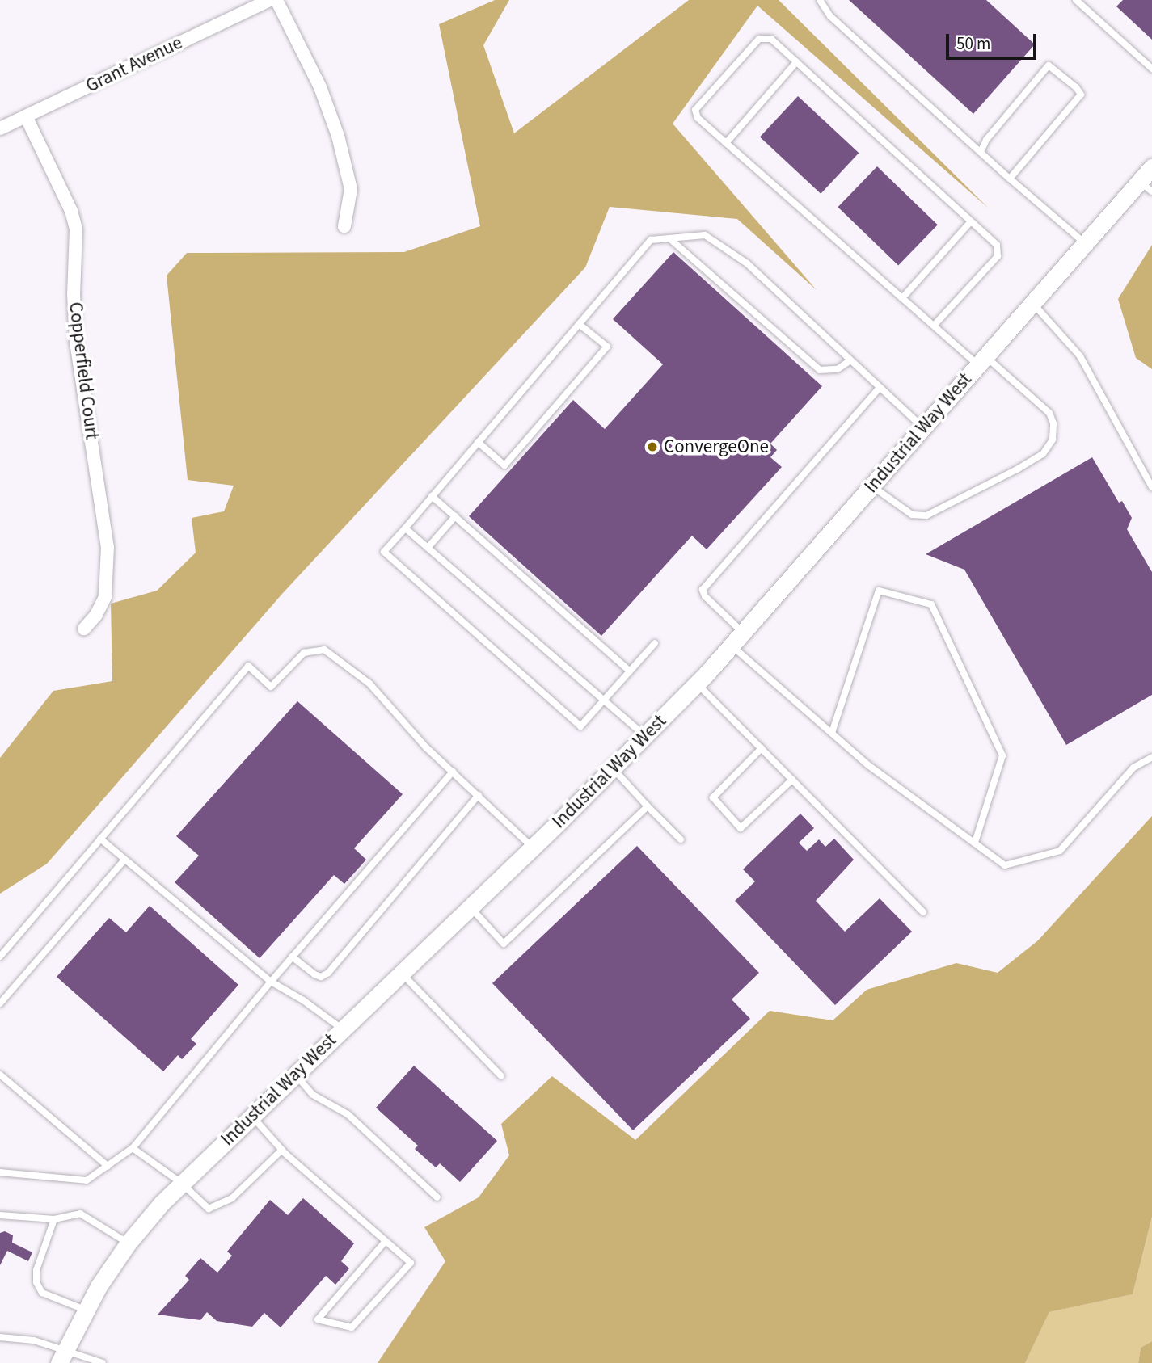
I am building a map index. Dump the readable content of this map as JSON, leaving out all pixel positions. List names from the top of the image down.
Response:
{
  "streets": {
    "street": ["Grant Avenue", "Copperfield Court", "Industrial Way West"]
  },
  "crossings": [
    ["Grant Avenue", "Copperfield Court"]
  ],
  "places": ["ConvergeOne"],
  "scale_bar": "50 m"
}
